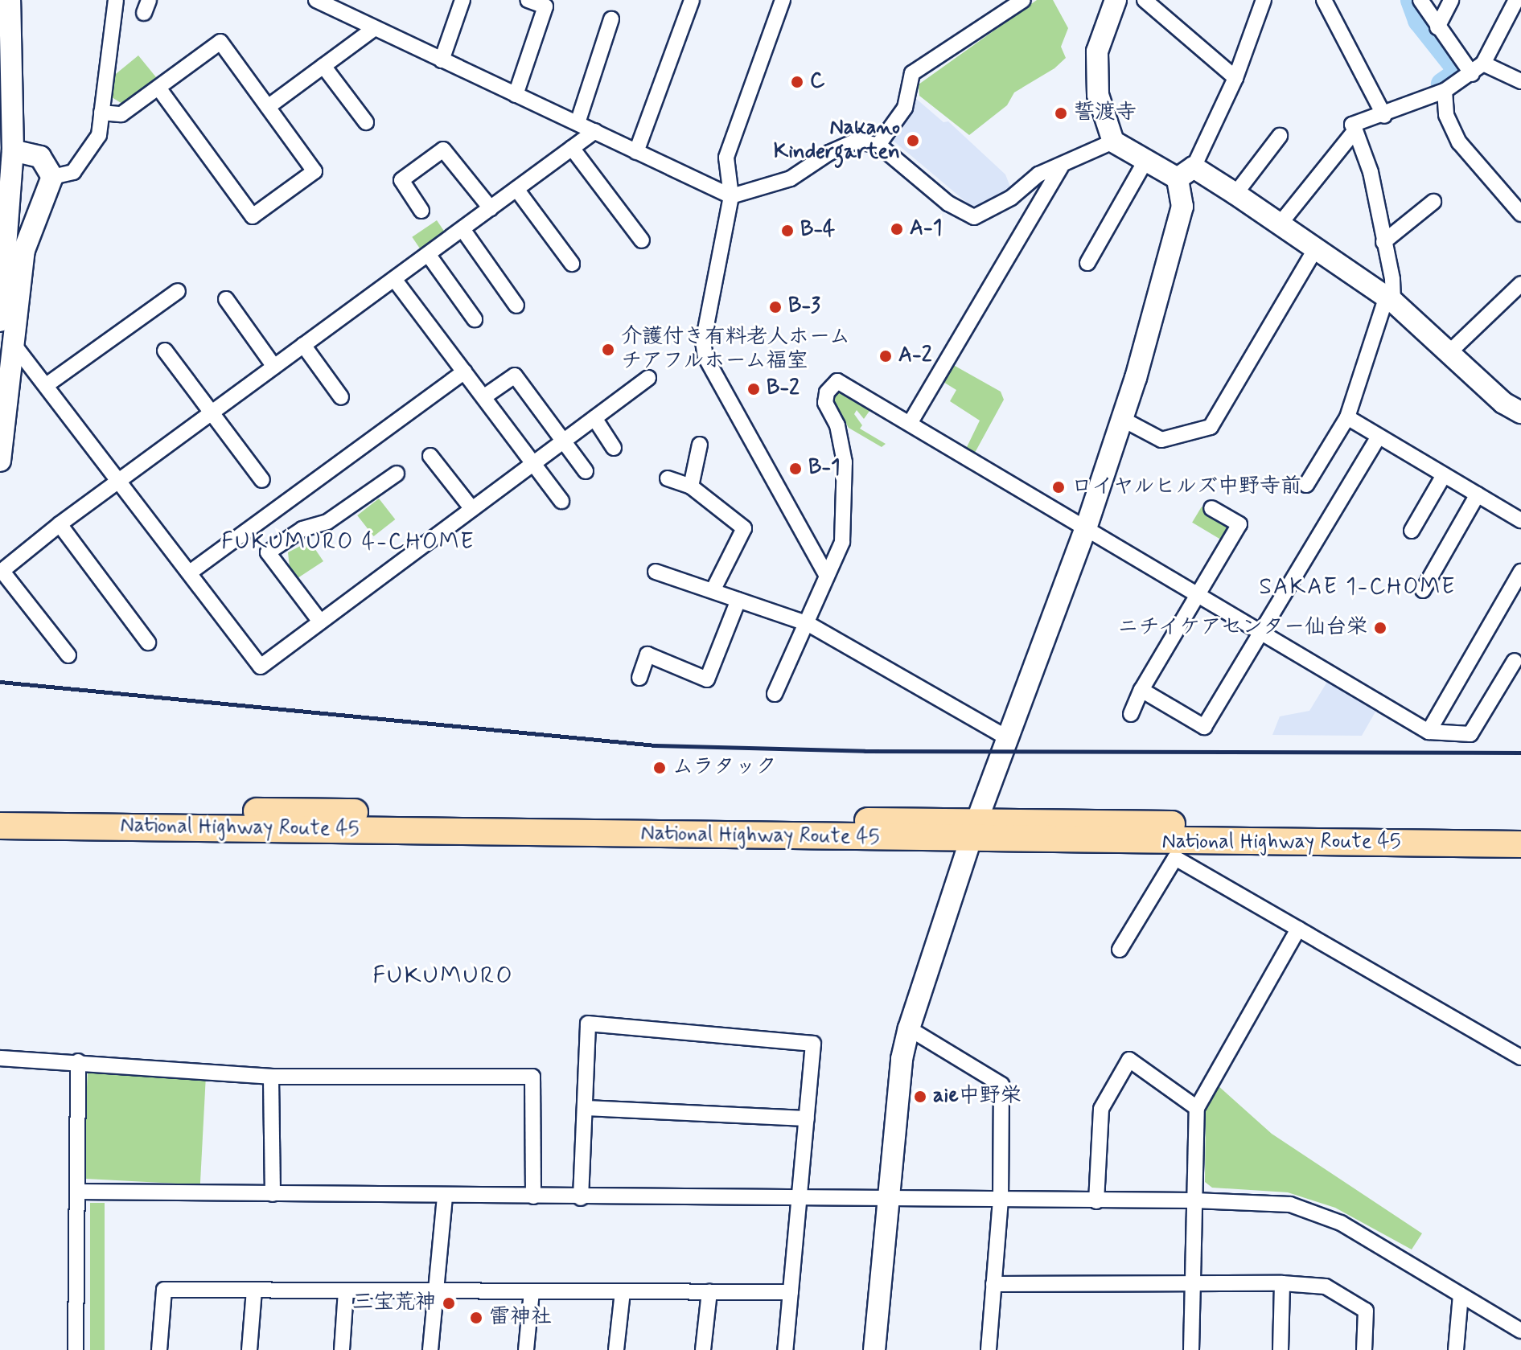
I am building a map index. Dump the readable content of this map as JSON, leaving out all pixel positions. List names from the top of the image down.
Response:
{
  "streets": {
    "highway": ["National Highway Route 45"]
  },
  "districts": ["FUKUMURO 4-CHOME", "SAKAE 1-CHOME", "FUKUMURO"],
  "places": [
    "C",
    "誓渡寺",
    "Nakano Kindergarten",
    "A-1",
    "B-4",
    "B-3",
    "介護付き有料老人ホーム チアフルホーム福室",
    "A-2",
    "B-2",
    "B-1",
    "ロイヤルヒルズ中野寺前",
    "ニチイケアセンター仙台栄",
    "ムラタック",
    "aie中野栄",
    "三宝荒神",
    "雷神社"
  ]
}
